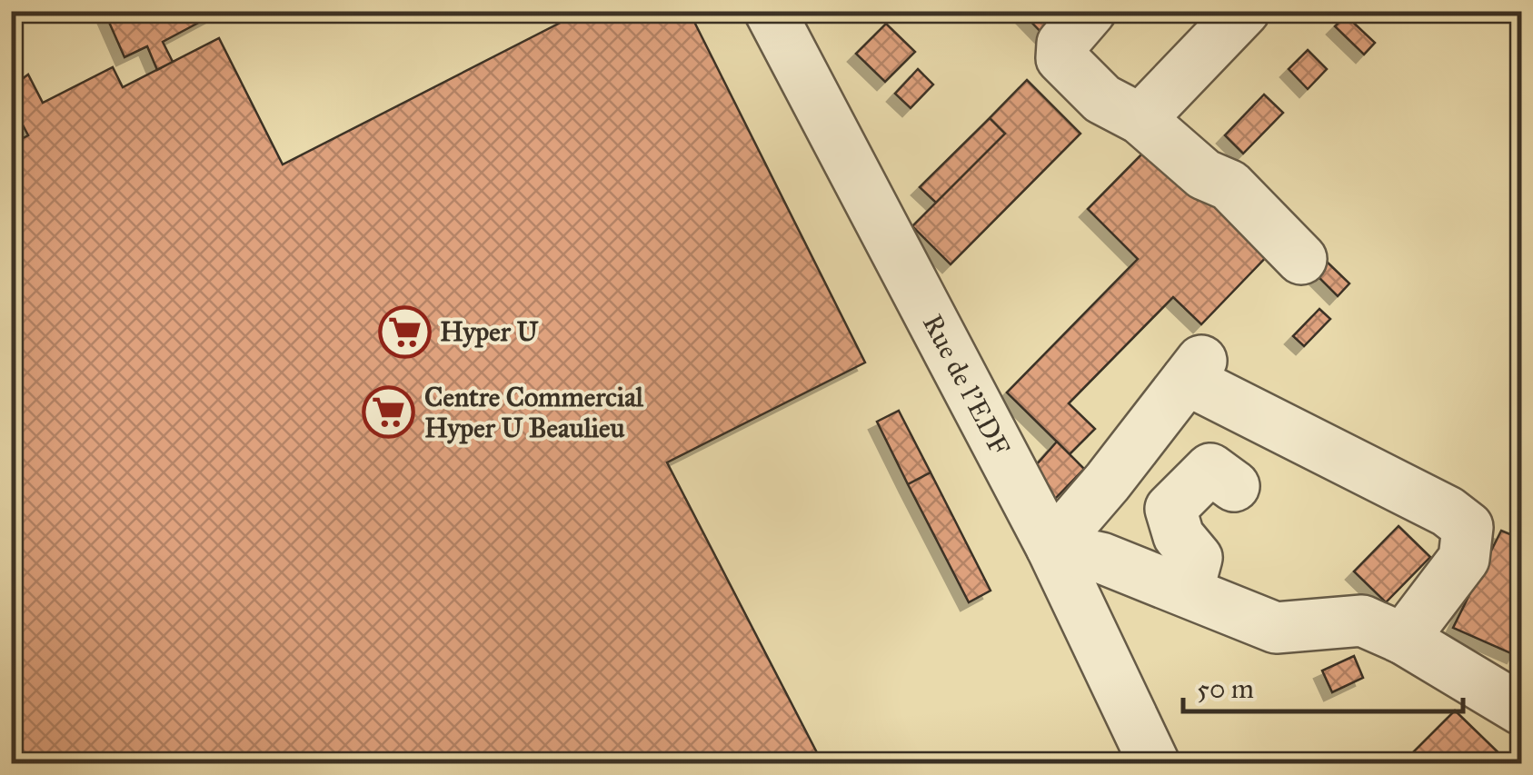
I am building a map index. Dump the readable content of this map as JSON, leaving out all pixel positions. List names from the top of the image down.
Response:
{
  "streets": {
    "street": ["Rue de l'EDF"]
  },
  "places": {
    "supermarket": ["Hyper U", "Centre Commercial Hyper U Beaulieu"]
  },
  "scale_bar": "50 m"
}
